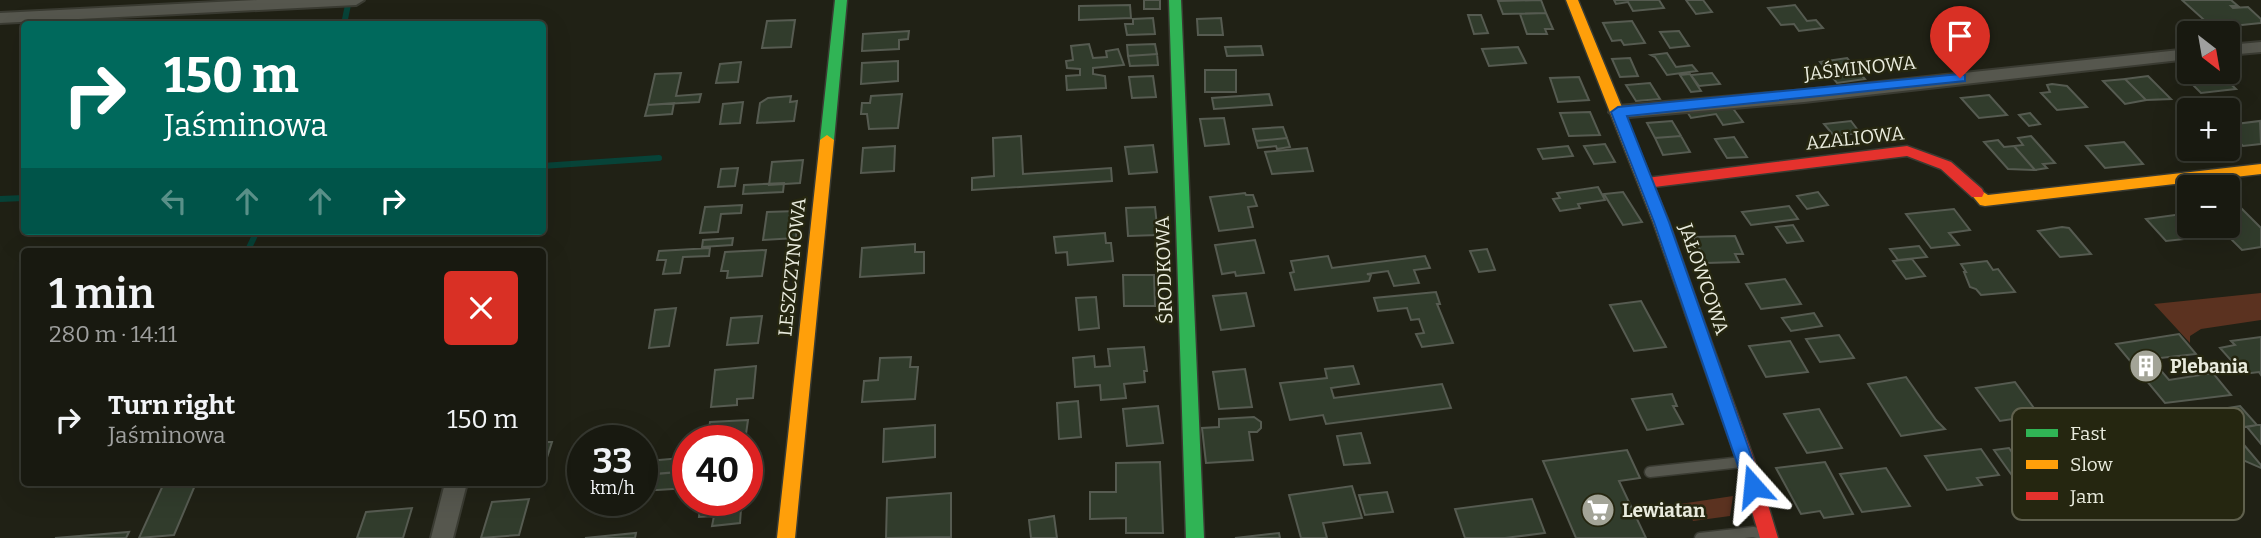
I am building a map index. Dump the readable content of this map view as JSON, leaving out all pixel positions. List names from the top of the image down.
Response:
{
  "streets": {
    "street": [
      "JAŚMINOWA",
      "AZALIOWA",
      "LESZCZYNOWA",
      "ŚRODKOWA",
      "JAŁOWCOWA"
    ]
  },
  "crossings": [
    ["JAŚMINOWA", "JAŁOWCOWA"],
    ["AZALIOWA", "JAŁOWCOWA"]
  ],
  "places": {
    "building": ["Plebania"],
    "supermarket": ["Lewiatan"]
  },
  "legend": ["Fast", "Slow", "Jam"],
  "north": "bottom right",
  "page": {
    "map_buttons": ["+", "−"],
    "turn": ["150 m", "Jaśminowa"],
    "heading": ["1 min", "280 m · 14:11"],
    "list": [
      {
        "name": "Turn right",
        "note": "Jaśminowa",
        "value": "150 m"
      }
    ],
    "speed": "33 km/h",
    "limit": "40"
  }
}
